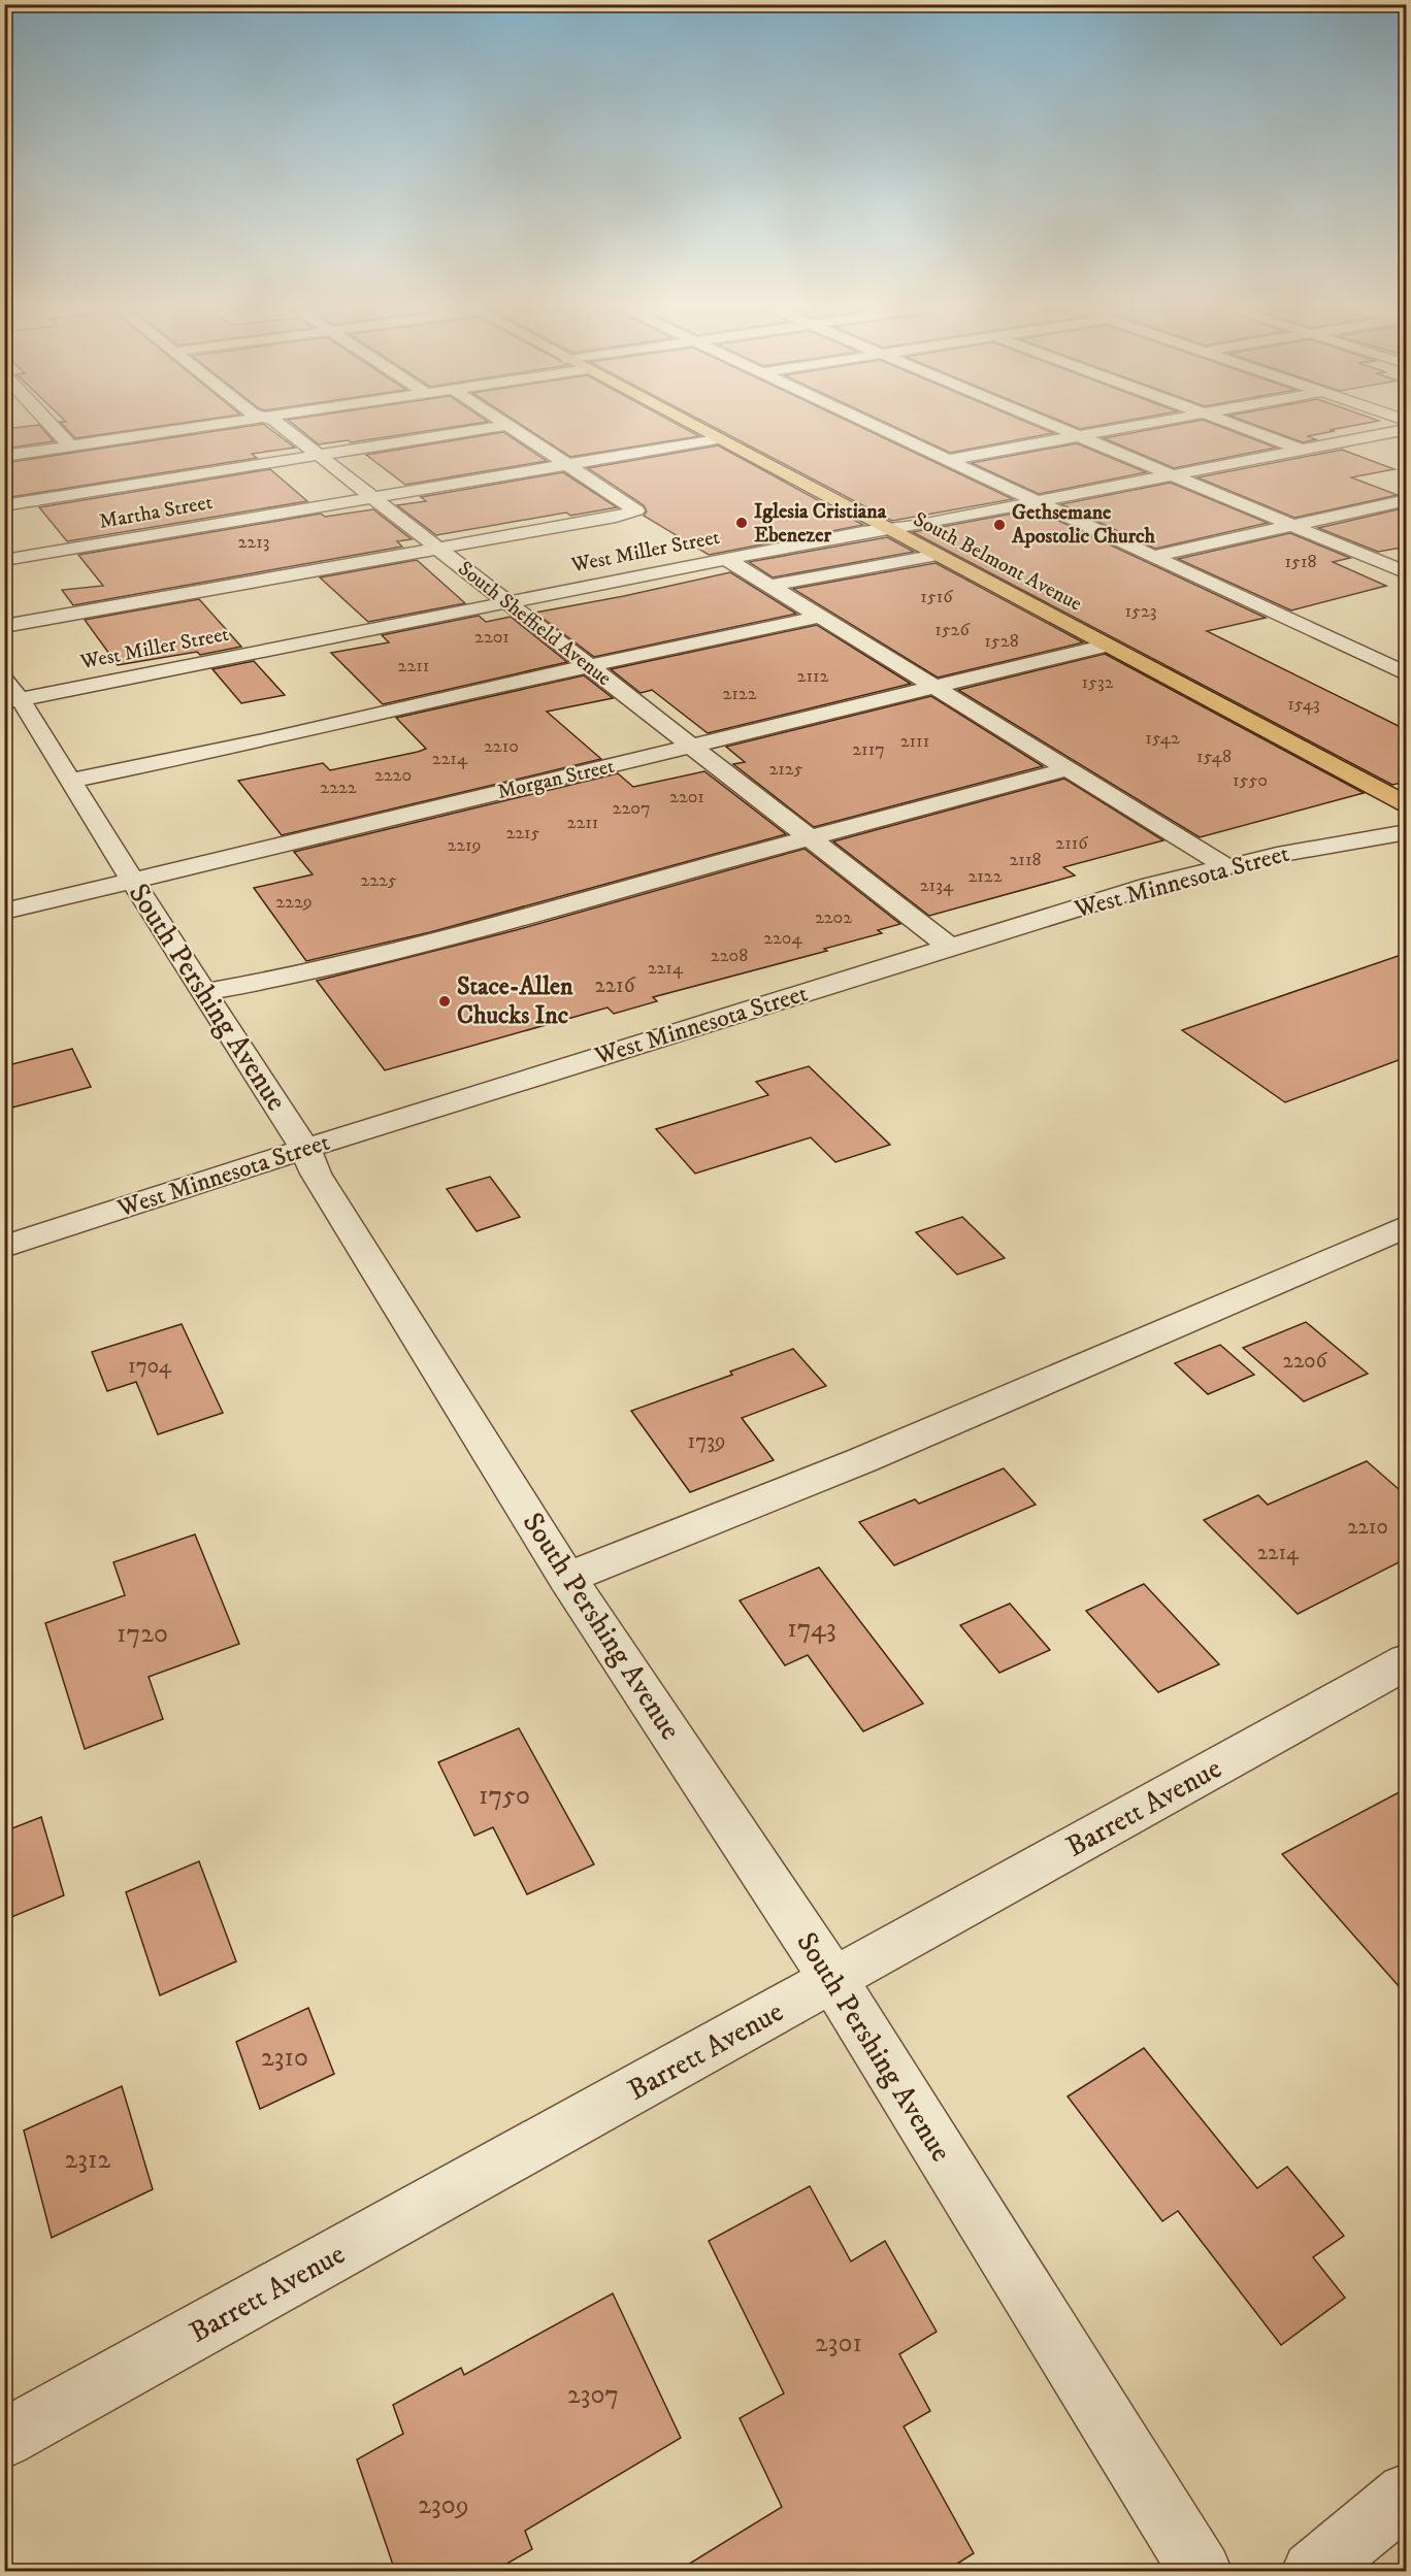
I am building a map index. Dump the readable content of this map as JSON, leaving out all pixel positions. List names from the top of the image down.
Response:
{
  "streets": {
    "main road": ["South Belmont Avenue"],
    "street": [
      "Martha Street",
      "West Miller Street",
      "South Sheffield Avenue",
      "Morgan Street",
      "West Minnesota Street",
      "South Pershing Avenue",
      "Barrett Avenue"
    ]
  },
  "crossings": [
    ["Martha Street", "South Belmont Avenue"],
    ["Martha Street", "South Sheffield Avenue"],
    ["West Miller Street", "South Belmont Avenue"],
    ["West Miller Street", "South Sheffield Avenue"],
    ["West Miller Street", "South Pershing Avenue"],
    ["South Belmont Avenue", "Morgan Street"],
    ["South Sheffield Avenue", "Morgan Street"],
    ["South Sheffield Avenue", "West Minnesota Street"],
    ["Morgan Street", "South Pershing Avenue"],
    ["West Minnesota Street", "South Pershing Avenue"],
    ["South Pershing Avenue", "Barrett Avenue"]
  ],
  "places": ["Iglesia Cristiana Ebenezer", "Gethsemane Apostolic Church", "Stace-Allen Chucks Inc"],
  "house_numbers": [
    "2213",
    "1518",
    "1516",
    "1523",
    "1526",
    "2201",
    "1528",
    "2211",
    "2112",
    "1532",
    "2122",
    "1543",
    "1542",
    "2111",
    "2210",
    "2117",
    "1548",
    "2214",
    "2125",
    "2220",
    "1550",
    "2222",
    "2201",
    "2207",
    "2211",
    "2215",
    "2116",
    "2219",
    "2118",
    "2122",
    "2225",
    "2134",
    "2229",
    "2202",
    "2204",
    "2208",
    "2214",
    "2216",
    "2206",
    "1704",
    "1739",
    "2210",
    "2214",
    "1743",
    "1720",
    "1750",
    "2310",
    "2312",
    "2301",
    "2307",
    "2309"
  ]
}
